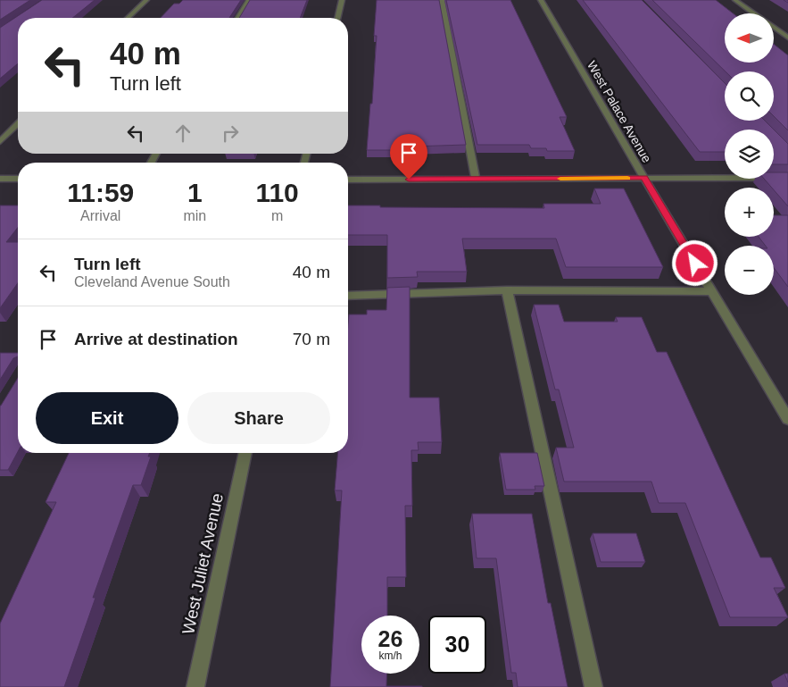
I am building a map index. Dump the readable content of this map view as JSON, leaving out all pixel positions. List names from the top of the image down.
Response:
{
  "streets": {
    "street": ["West Palace Avenue", "West Juliet Avenue"]
  },
  "north": "left",
  "page": {
    "map_buttons": ["+", "−"],
    "turn": ["40 m", "Turn left"],
    "eta": [
      "11:59",
      "Arrival",
      "1",
      "min",
      "110",
      "m"
    ],
    "list": [
      {
        "name": "Turn left",
        "note": "Cleveland Avenue South",
        "value": "40 m"
      },
      {
        "name": "Arrive at destination",
        "value": "70 m"
      }
    ],
    "buttons": ["Exit", "Share"],
    "speed": "26 km/h",
    "limit": "30"
  }
}
